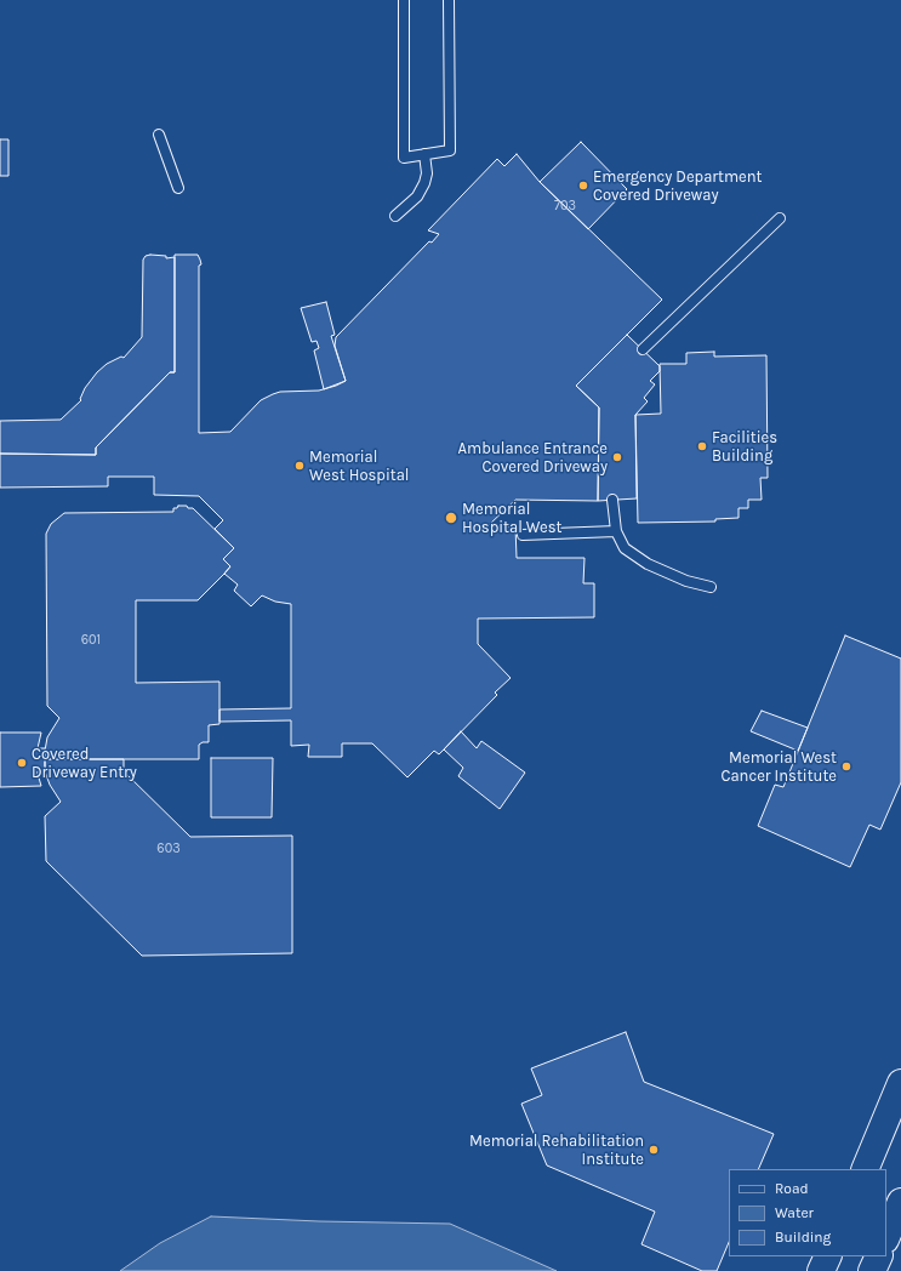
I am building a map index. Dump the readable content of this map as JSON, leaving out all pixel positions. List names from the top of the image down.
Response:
{
  "places": [
    "Emergency Department Covered Driveway",
    "Facilities Building",
    "Ambulance Entrance Covered Driveway",
    "Memorial West Hospital",
    "Memorial Hospital West",
    "Covered Driveway Entry",
    "Memorial West Cancer Institute",
    "Memorial Rehabilitation Institute"
  ],
  "house_numbers": ["703", "601", "603"],
  "legend": ["Road", "Water", "Building"]
}
